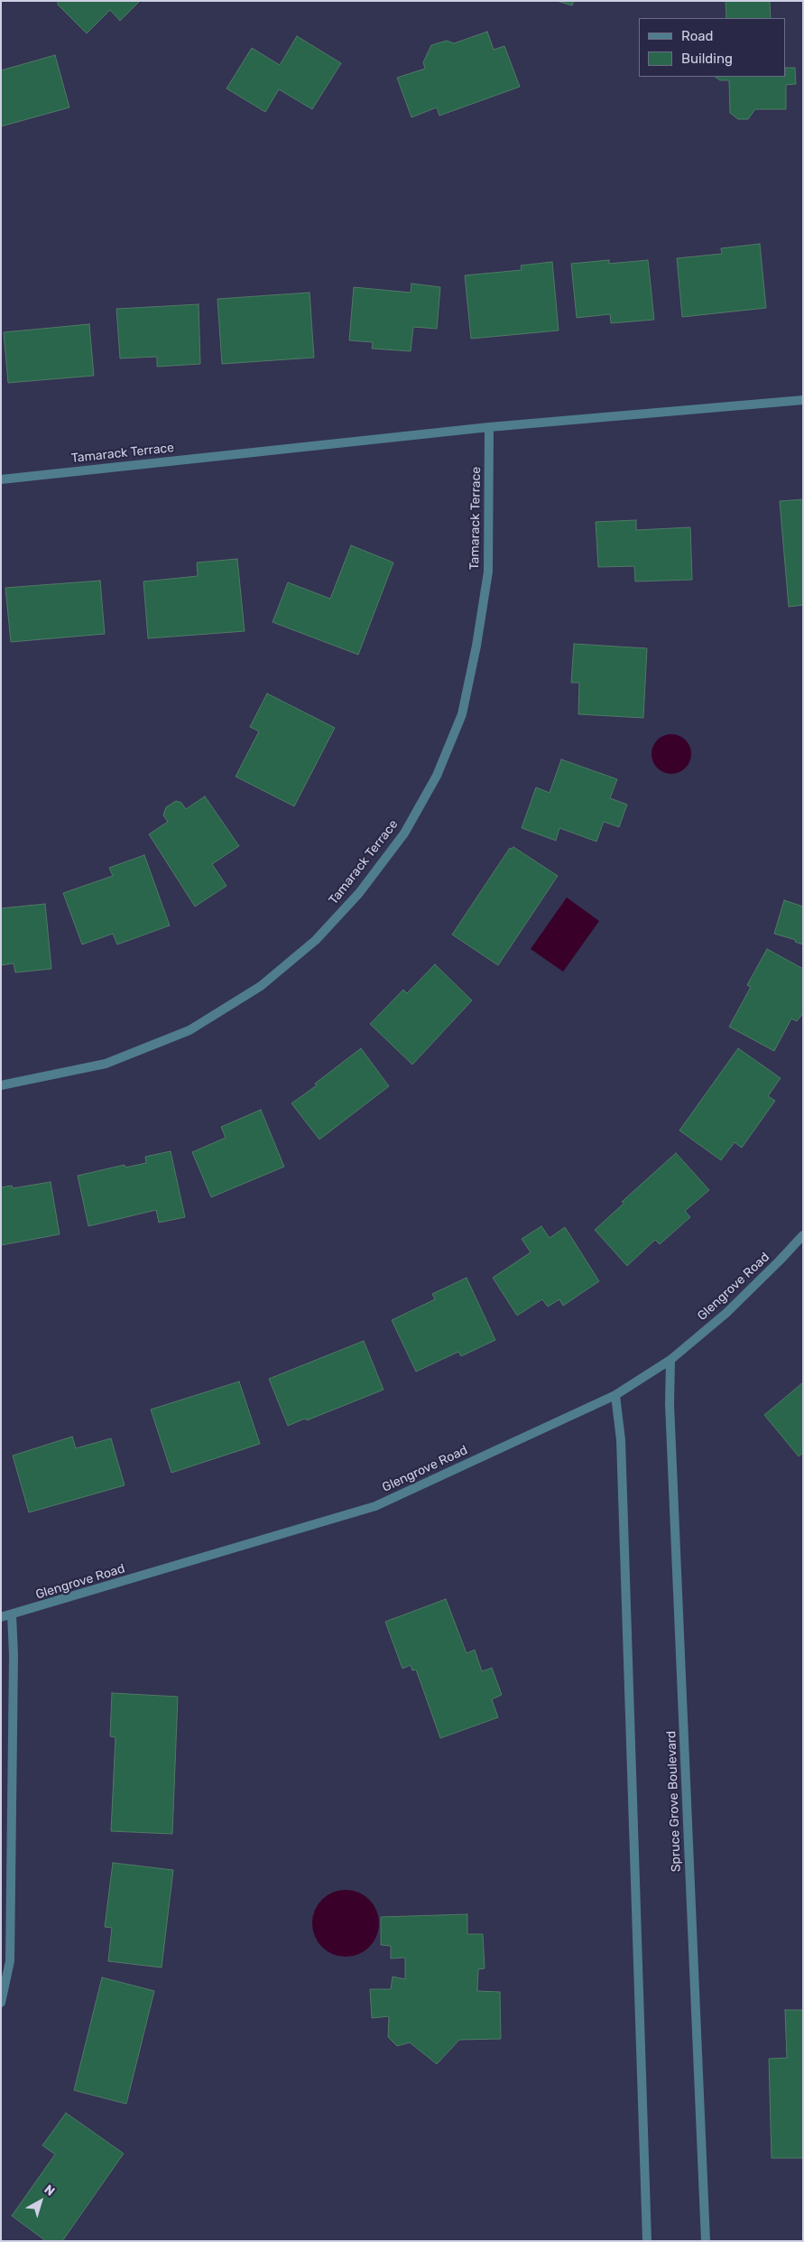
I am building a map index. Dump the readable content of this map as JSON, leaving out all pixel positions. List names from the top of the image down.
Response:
{
  "streets": {
    "street": ["Tamarack Terrace", "Glengrove Road", "Spruce Grove Boulevard"]
  },
  "crossings": [
    ["Glengrove Road", "Spruce Grove Boulevard"]
  ],
  "legend": ["Road", "Building"],
  "north": "top right"
}
